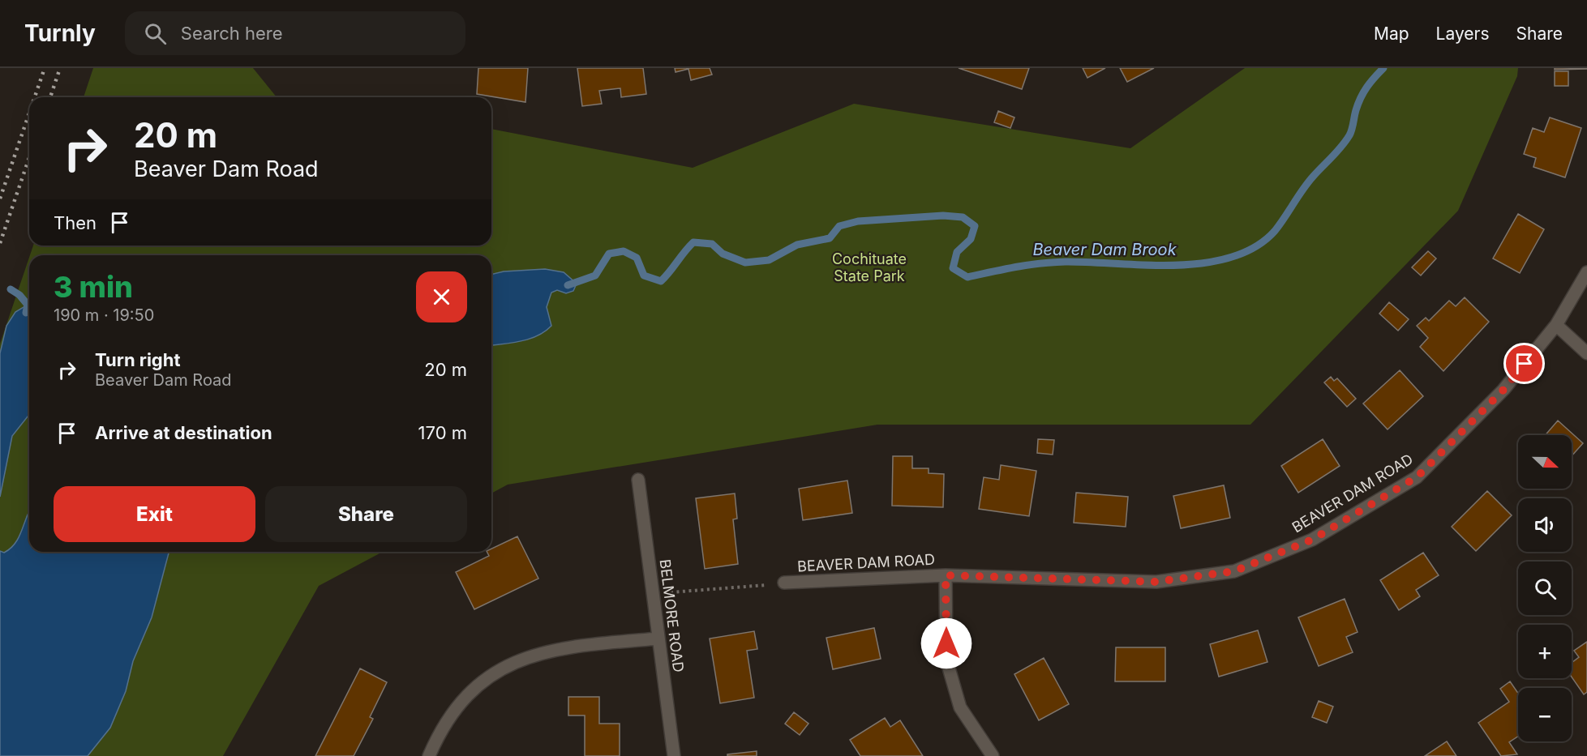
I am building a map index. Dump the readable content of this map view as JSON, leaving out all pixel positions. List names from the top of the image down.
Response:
{
  "streets": {
    "street": ["BEAVER DAM ROAD", "BELMORE ROAD"]
  },
  "water": ["Beaver Dam Brook"],
  "parks": ["Cochituate State Park"],
  "north": "right",
  "page": {
    "header": "Turnly",
    "search": "Search here",
    "nav": ["Map", "Layers", "Share"],
    "turn": ["20 m", "Beaver Dam Road"],
    "then": "Then",
    "heading": ["3 min", "190 m · 19:50"],
    "list": [
      {
        "name": "Turn right",
        "note": "Beaver Dam Road",
        "value": "20 m"
      },
      {
        "name": "Arrive at destination",
        "value": "170 m"
      }
    ],
    "map_buttons": ["+", "−"],
    "buttons": ["Exit", "Share"]
  }
}
